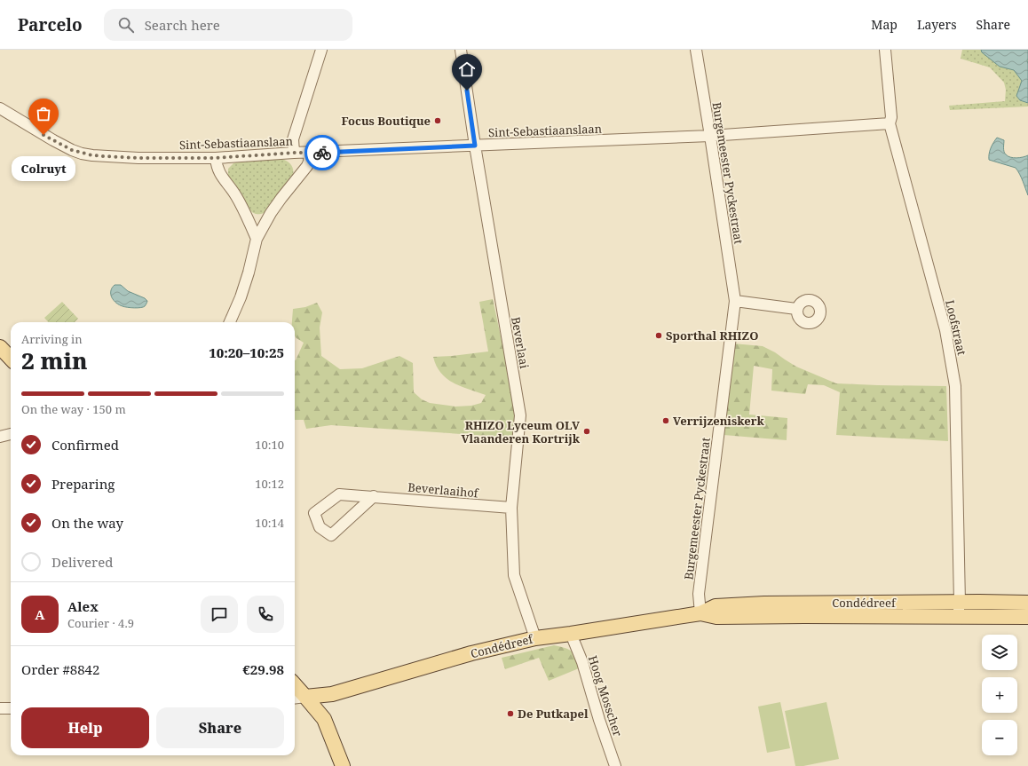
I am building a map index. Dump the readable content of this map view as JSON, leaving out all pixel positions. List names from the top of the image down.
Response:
{
  "streets": {
    "main road": ["Condédreef"],
    "street": [
      "Sint-Sebastiaanslaan",
      "Burgemeester Pyckestraat",
      "Loofstraat",
      "Beverlaai",
      "Beverlaaihof",
      "Hoog Mosscher"
    ]
  },
  "crossings": [
    ["Sint-Sebastiaanslaan", "Burgemeester Pyckestraat"],
    ["Sint-Sebastiaanslaan", "Loofstraat"],
    ["Sint-Sebastiaanslaan", "Beverlaai"],
    ["Burgemeester Pyckestraat", "Condédreef"],
    ["Loofstraat", "Condédreef"],
    ["Beverlaai", "Beverlaaihof"],
    ["Beverlaai", "Condédreef"],
    ["Condédreef", "Hoog Mosscher"]
  ],
  "places": [
    "Focus Boutique",
    "Colruyt",
    "Sporthal RHIZO",
    "Verrijzeniskerk",
    "RHIZO Lyceum OLV Vlaanderen Kortrijk",
    "De Putkapel"
  ],
  "page": {
    "header": "Parcelo",
    "search": "Search here",
    "nav": ["Map", "Layers", "Share"],
    "bubble": "Colruyt",
    "heading": ["2 min", "Arriving in", "10:20–10:25"],
    "panel": [
      "Alex",
      "Courier · 4.9",
      "Order #8842",
      "€29.98"
    ],
    "bar": "On the way · 150 m",
    "list": [
      ["Confirmed", "10:10"],
      ["Preparing", "10:12"],
      ["On the way", "10:14"],
      "Delivered"
    ],
    "round": "A",
    "map_buttons": ["+", "−"],
    "buttons": ["Help", "Share"]
  }
}
